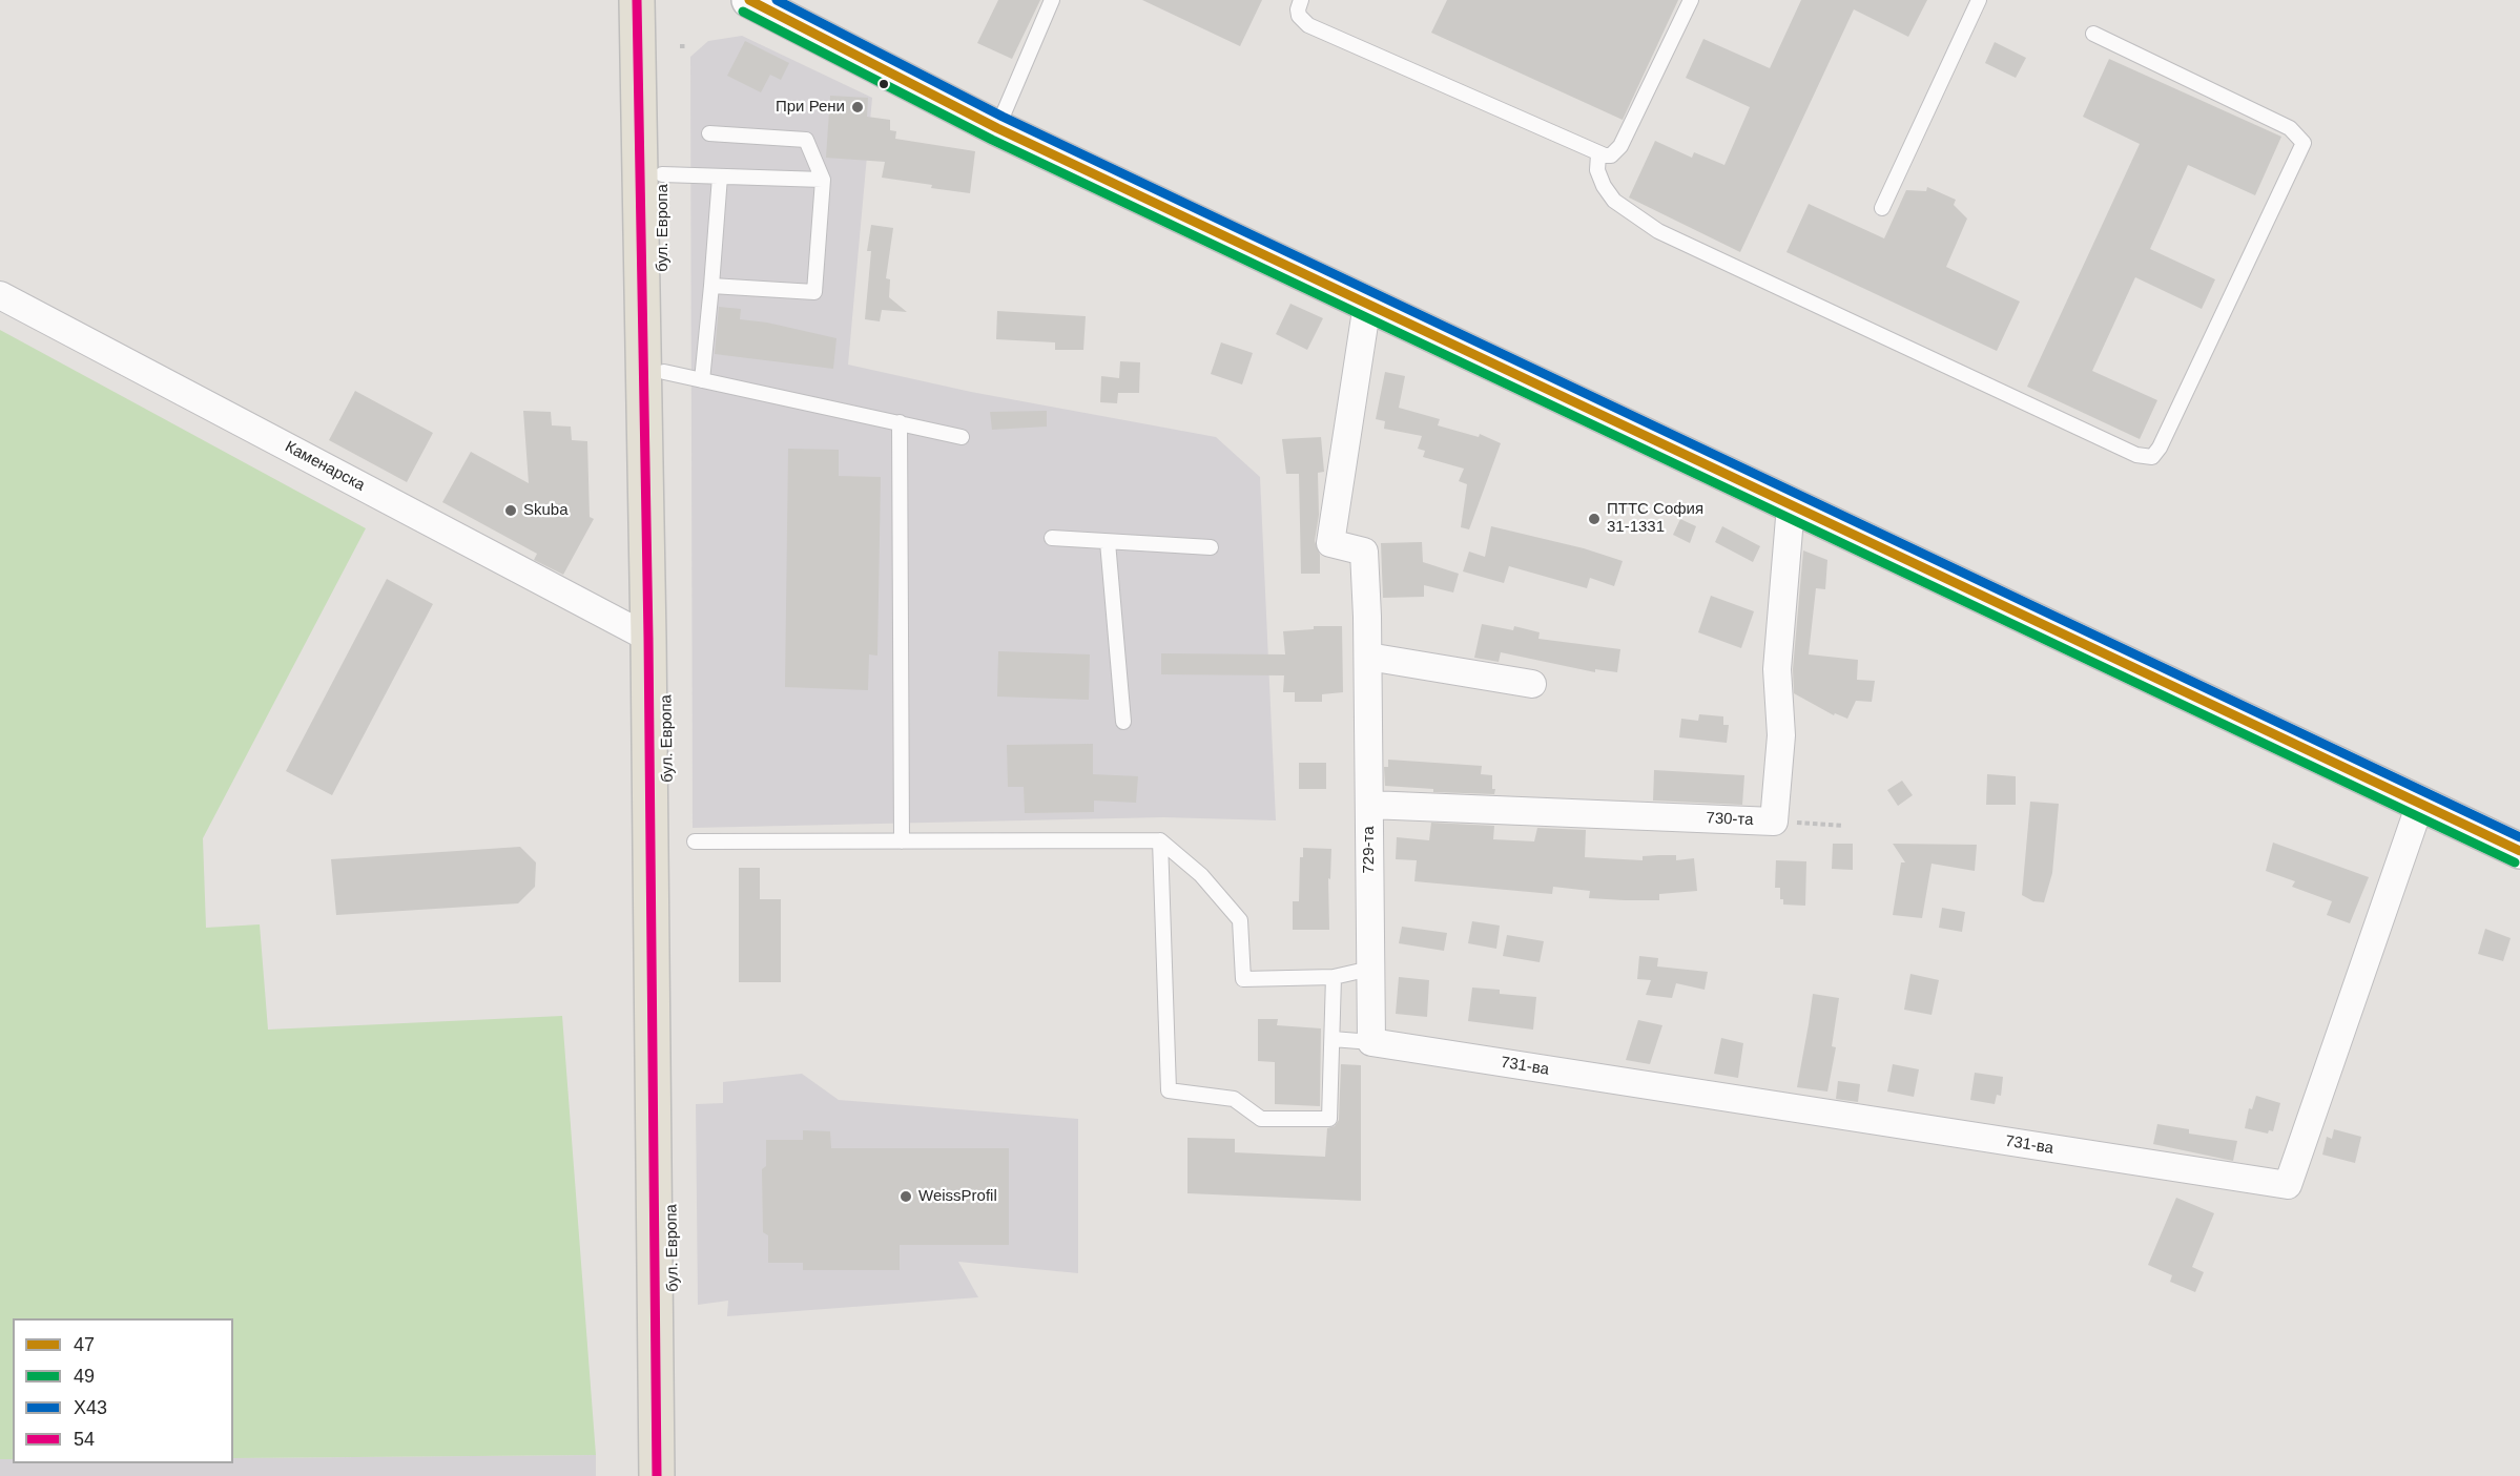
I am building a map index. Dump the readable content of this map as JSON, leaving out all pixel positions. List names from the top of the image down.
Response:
{
  "streets": {
    "main road": ["бул. Европа"],
    "street": [
      "Каменарска",
      "730-та",
      "729-та",
      "731-ва"
    ]
  },
  "crossings": [
    ["бул. Европа", "Каменарска"],
    ["730-та", "729-та"],
    ["729-та", "731-ва"]
  ],
  "places": [
    "При Рени",
    "Skuba",
    "ПТТС София 31-1331",
    "WeissProfil"
  ],
  "lines": [
    "transit line 47",
    "transit line X43",
    "transit line 54",
    "transit line 49"
  ],
  "legend": [
    "47",
    "49",
    "X43",
    "54"
  ]
}
